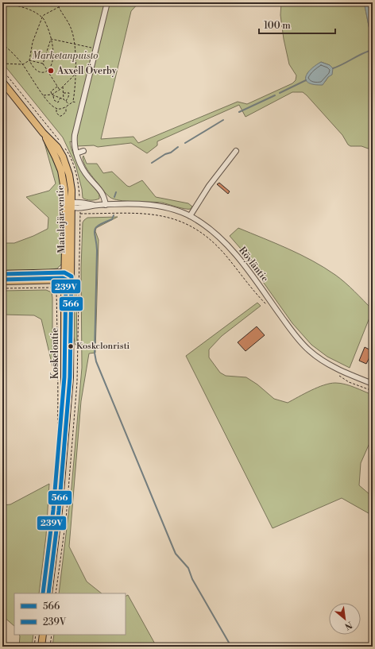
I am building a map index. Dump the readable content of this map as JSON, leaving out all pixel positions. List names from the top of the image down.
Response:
{
  "streets": {
    "main road": ["Matalajärventie", "Koskelontie"],
    "street": ["Röyläntie"]
  },
  "crossings": [
    ["Matalajärventie", "Röyläntie"],
    ["Matalajärventie", "Koskelontie"]
  ],
  "parks": ["Marketanpuisto"],
  "places": ["Axxell Överby", "Koskelonristi"],
  "lines": ["transit line 566", "transit line 239V"],
  "legend": ["566", "239V"],
  "scale_bar": "100 m",
  "north": "bottom right"
}
